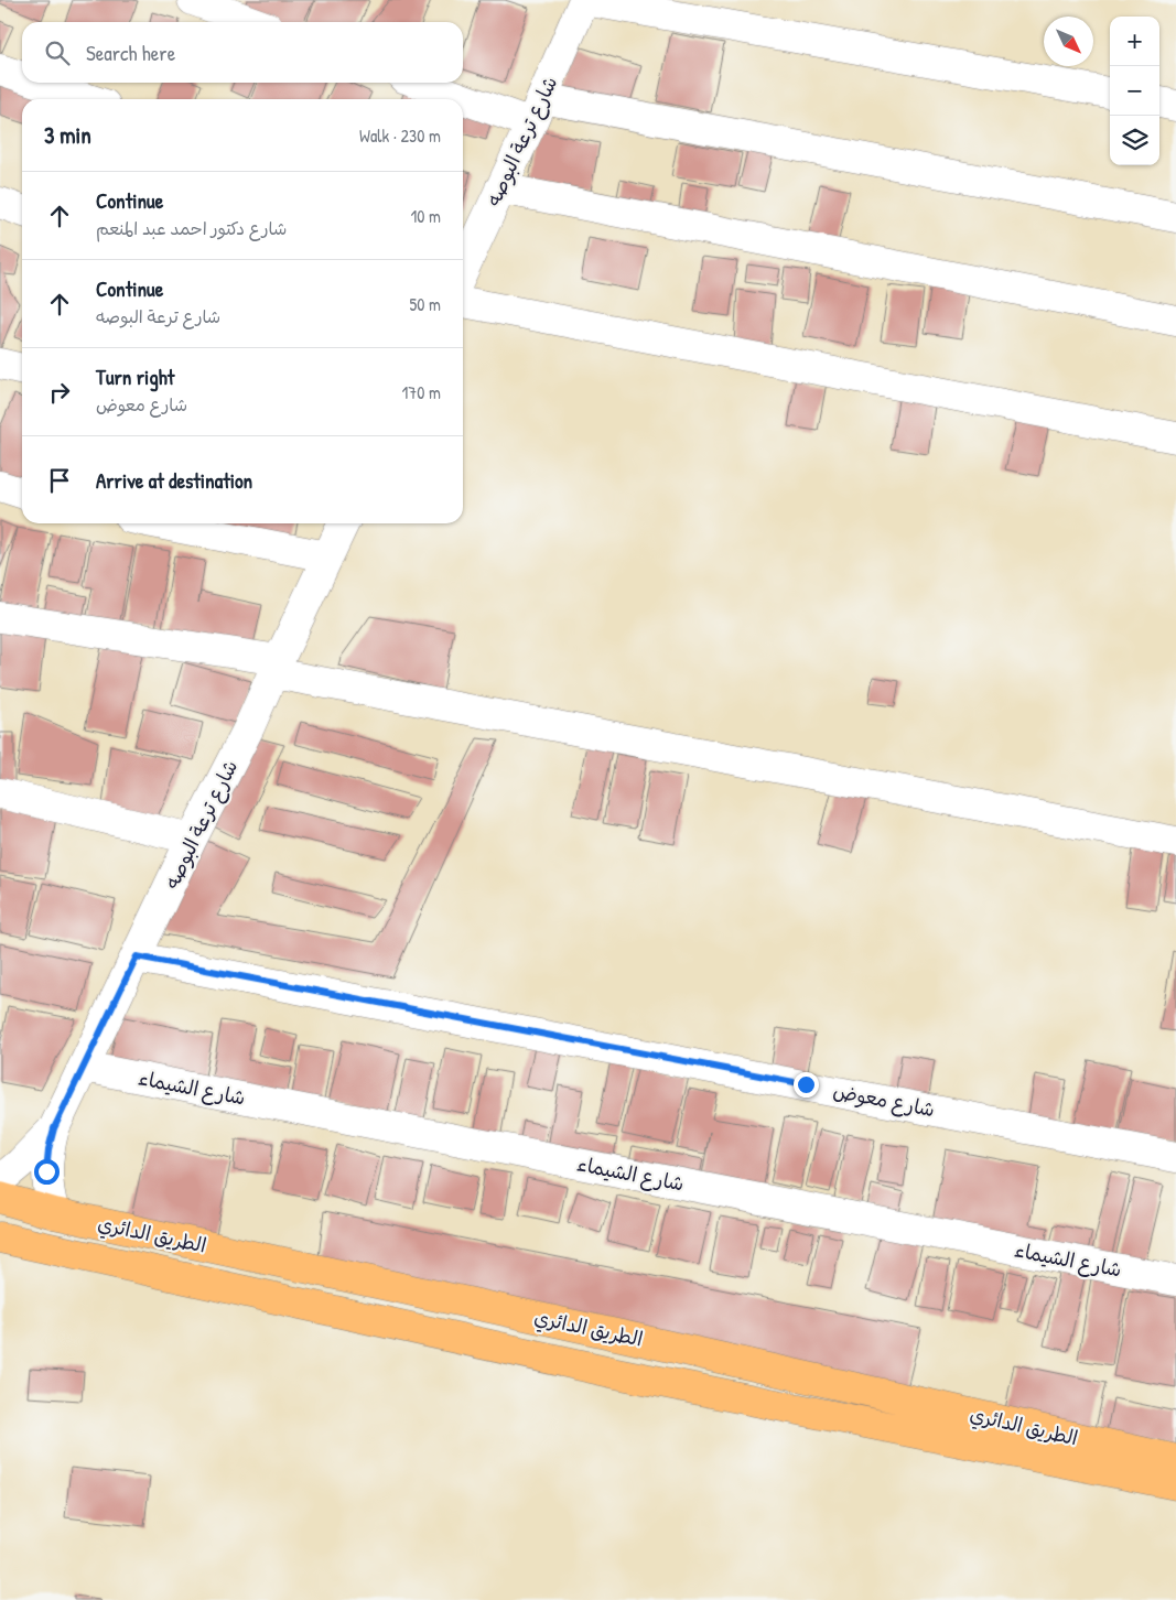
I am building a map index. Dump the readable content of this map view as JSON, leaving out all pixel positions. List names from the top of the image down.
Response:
{
  "streets": {
    "highway": ["الطريق الدائري"],
    "street": ["شارع ترعة البوصه", "شارع الشيماء", "شارع معوض"]
  },
  "crossings": [
    ["شارع ترعة البوصه", "شارع الشيماء"],
    ["شارع ترعة البوصه", "شارع معوض"]
  ],
  "north": "bottom right",
  "page": {
    "map_buttons": ["+", "−"],
    "search": "Search here",
    "heading": ["3 min", "Walk · 230 m"],
    "list": [
      ["Continue", "شارع دكتور احمد عبد المنعم", "10 m"],
      ["Continue", "شارع ترعة البوصه", "50 m"],
      ["Turn right", "شارع معوض", "170 m"],
      "Arrive at destination"
    ]
  }
}
